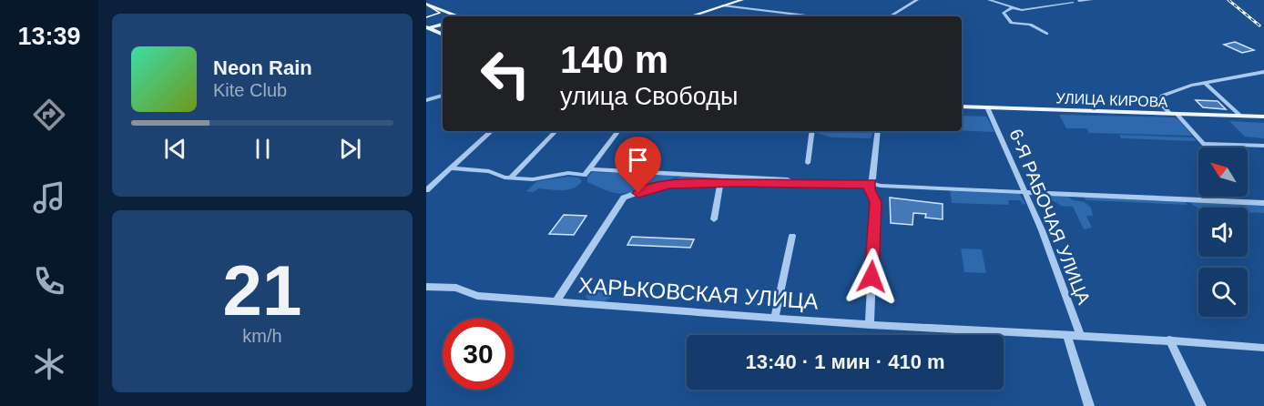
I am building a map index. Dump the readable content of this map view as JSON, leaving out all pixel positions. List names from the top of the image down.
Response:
{
  "streets": {
    "main road": ["УЛИЦА КИРОВА"],
    "street": ["6-Я РАБОЧАЯ УЛИЦА", "ХАРЬКОВСКАЯ УЛИЦА"]
  },
  "crossings": [
    ["УЛИЦА КИРОВА", "6-Я РАБОЧАЯ УЛИЦА"],
    ["6-Я РАБОЧАЯ УЛИЦА", "ХАРЬКОВСКАЯ УЛИЦА"]
  ],
  "north": "top left",
  "page": {
    "tabs": "13:39",
    "turn": ["140 m", "улица Свободы"],
    "song": ["Neon Rain", "Kite Club"],
    "tile": ["21", "km/h"],
    "limit": "30",
    "trip": "13:40 · 1 мин · 410 m"
  }
}
